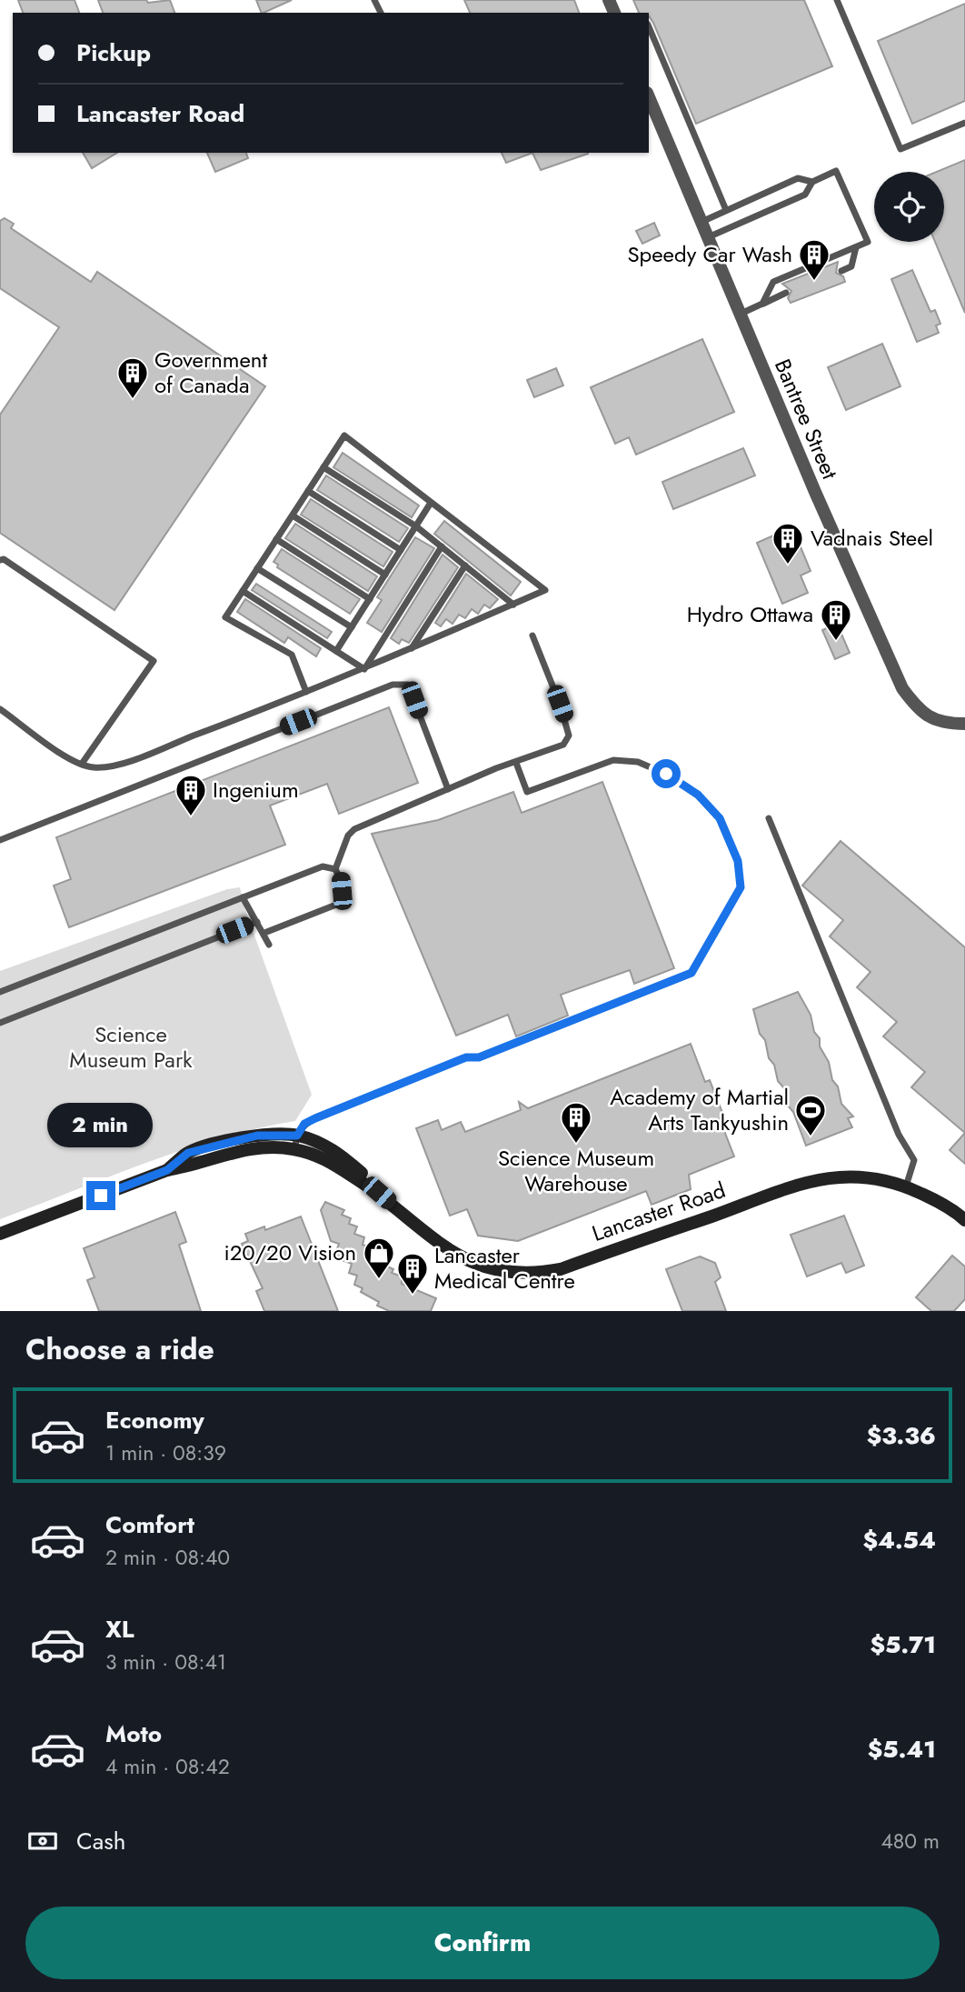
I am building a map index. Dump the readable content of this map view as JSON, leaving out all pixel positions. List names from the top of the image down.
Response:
{
  "streets": {
    "street": ["Bantree Street", "Lancaster Road"]
  },
  "parks": ["Science Museum Park"],
  "places": {
    "building": [
      "Speedy Car Wash",
      "Government of Canada",
      "Vadnais Steel",
      "Hydro Ottawa",
      "Ingenium",
      "Science Museum Warehouse",
      "Lancaster Medical Centre"
    ],
    "sports": ["Academy of Martial Arts Tankyushin"],
    "shop": ["i20/20 Vision"]
  },
  "page": {
    "banner": ["Pickup", "Lancaster Road"],
    "bubble": "2 min",
    "heading": "Choose a ride",
    "list": [
      {
        "name": "Economy",
        "note": "1 min · 08:39",
        "value": "$3.36"
      },
      {
        "name": "Comfort",
        "note": "2 min · 08:40",
        "value": "$4.54"
      },
      {
        "name": "XL",
        "note": "3 min · 08:41",
        "value": "$5.71"
      },
      {
        "name": "Moto",
        "note": "4 min · 08:42",
        "value": "$5.41"
      }
    ],
    "pay": ["Cash", "480 m"],
    "buttons": "Confirm"
  }
}
